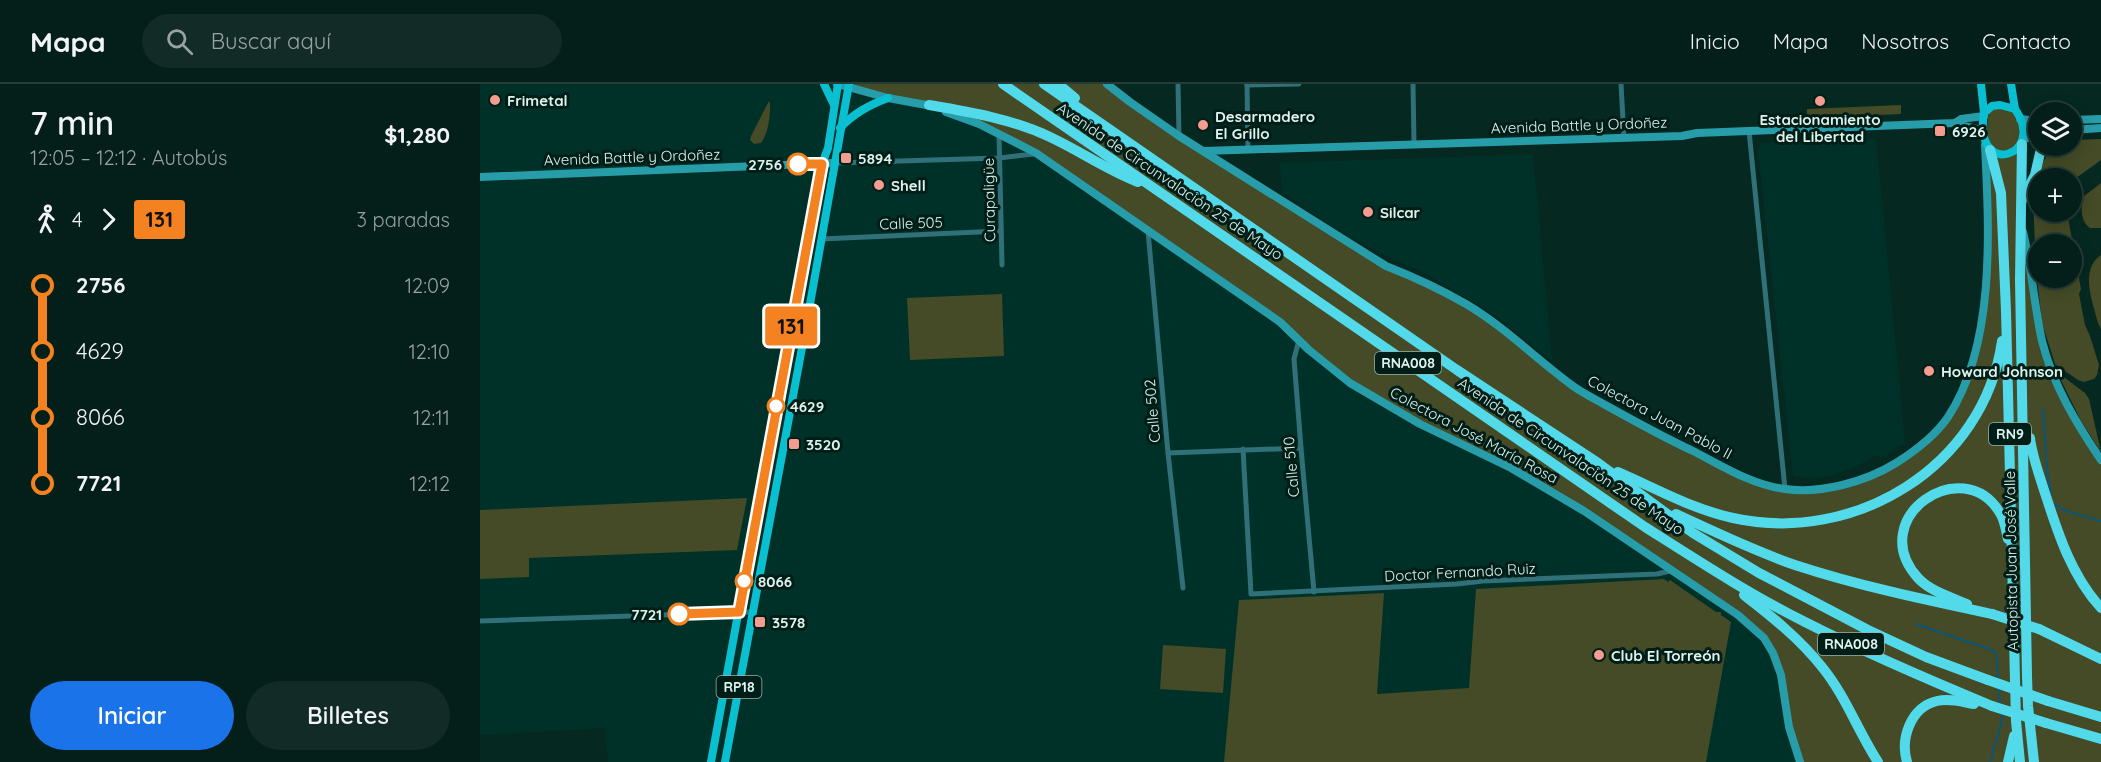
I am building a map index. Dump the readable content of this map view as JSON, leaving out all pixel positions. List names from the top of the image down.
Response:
{
  "streets": {
    "highway": [
      "Avenida de Circunvalación 25 de Mayo",
      "RNA008",
      "RN9",
      "Autopista Juan José Valle"
    ],
    "main road": [
      "Avenida Battle y Ordoñez",
      "Colectora Juan Pablo II",
      "Colectora José María Rosa",
      "RP18"
    ],
    "street": [
      "Curapaligüe",
      "Calle 505",
      "Calle 502",
      "Calle 510",
      "Doctor Fernando Ruiz"
    ]
  },
  "crossings": [
    ["Avenida Battle y Ordoñez", "Curapaligüe"],
    ["Avenida Battle y Ordoñez", "Colectora Juan Pablo II"],
    ["Avenida Battle y Ordoñez", "Colectora José María Rosa"],
    ["Avenida Battle y Ordoñez", "Autopista Juan José Valle"],
    ["Avenida Battle y Ordoñez", "RP18"],
    ["Curapaligüe", "Calle 505"],
    ["Curapaligüe", "Colectora José María Rosa"],
    ["Calle 505", "RP18"],
    ["Calle 502", "Colectora José María Rosa"],
    ["Colectora Juan Pablo II", "Autopista Juan José Valle"],
    ["Colectora José María Rosa", "Calle 510"],
    ["Colectora José María Rosa", "Doctor Fernando Ruiz"],
    ["Colectora José María Rosa", "RP18"],
    ["Calle 510", "Doctor Fernando Ruiz"]
  ],
  "places": {
    "other": [
      "Frimetal",
      "Estacionamiento del Libertad",
      "Desarmadero El Grillo",
      "2756",
      "Shell",
      "Silcar",
      "Howard Johnson",
      "4629",
      "8066",
      "7721",
      "Club El Torreón"
    ],
    "transit": [
      "6926",
      "5894",
      "3520",
      "3578"
    ]
  },
  "lines": ["bus line 131"],
  "page": {
    "header": "Mapa",
    "search": "Buscar aquí",
    "nav": [
      "Inicio",
      "Mapa",
      "Nosotros",
      "Contacto"
    ],
    "heading": ["7 min", "12:05 – 12:12 · Autobús", "$1,280"],
    "on_map": "131",
    "map_buttons": ["+", "−"],
    "legs": ["4", "131", "3 paradas"],
    "list": [
      {
        "name": "2756",
        "value": "12:09"
      },
      {
        "name": "4629",
        "value": "12:10"
      },
      {
        "name": "8066",
        "value": "12:11"
      },
      {
        "name": "7721",
        "value": "12:12"
      }
    ],
    "buttons": ["Iniciar", "Billetes"]
  }
}
